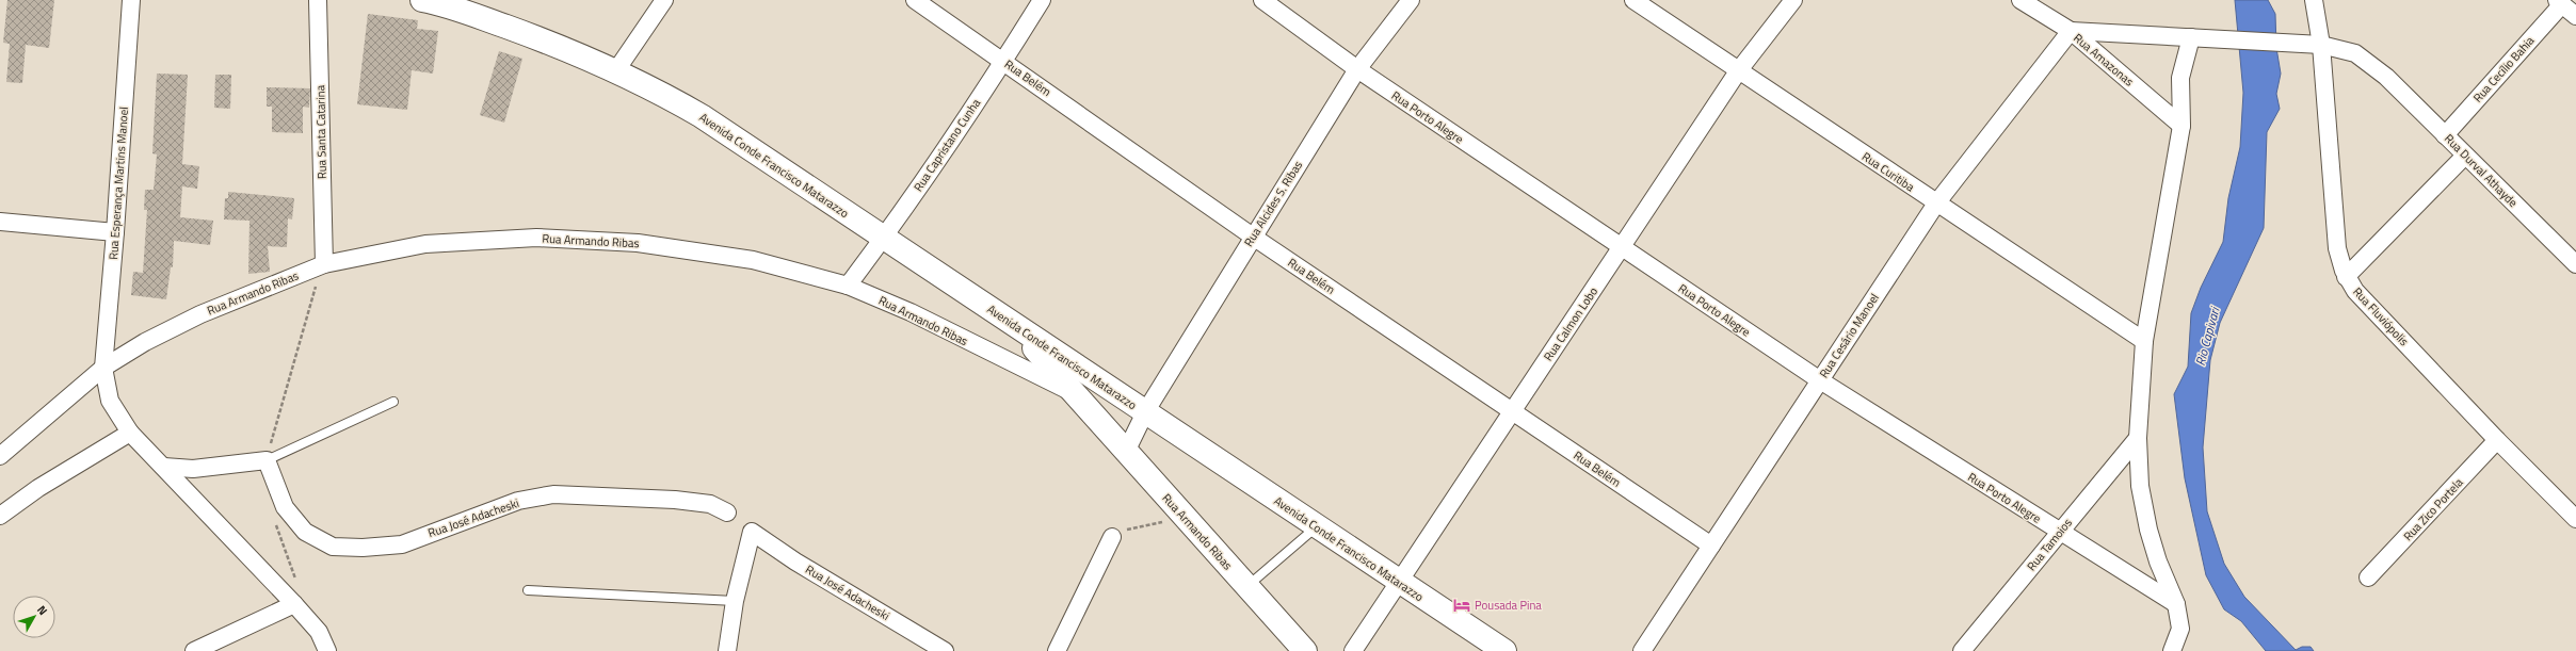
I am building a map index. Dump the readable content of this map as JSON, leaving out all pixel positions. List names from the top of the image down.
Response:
{
  "streets": {
    "street": [
      "Rua Amazonas",
      "Rua Cecílio Bahia",
      "Rua Belém",
      "Rua Porto Alegre",
      "Rua Santa Catarina",
      "Rua Capristano Cunha",
      "Avenida Conde Francisco Matarazzo",
      "Rua Durval Athayde",
      "Rua Curitiba",
      "Rua Esperança Martins Manoel",
      "Rua Alcides S. Ribas",
      "Rua Armando Ribas",
      "Rua Fluviópolis",
      "Rua Calmon Lobo",
      "Rua Cesário Manoel",
      "Rua Zico Portela",
      "Rua José Adacheski",
      "Rua Tamoios"
    ]
  },
  "crossings": [
    ["Rua Amazonas", "Rua Durval Athayde"],
    ["Rua Amazonas", "Rua Cesário Manoel"],
    ["Rua Cecílio Bahia", "Rua Durval Athayde"],
    ["Rua Belém", "Rua Capristano Cunha"],
    ["Rua Belém", "Rua Alcides S. Ribas"],
    ["Rua Belém", "Rua Calmon Lobo"],
    ["Rua Belém", "Rua Cesário Manoel"],
    ["Rua Porto Alegre", "Rua Alcides S. Ribas"],
    ["Rua Porto Alegre", "Rua Calmon Lobo"],
    ["Rua Porto Alegre", "Rua Cesário Manoel"],
    ["Rua Porto Alegre", "Rua Tamoios"],
    ["Rua Santa Catarina", "Rua Armando Ribas"],
    ["Rua Capristano Cunha", "Avenida Conde Francisco Matarazzo"],
    ["Rua Capristano Cunha", "Rua Armando Ribas"],
    ["Avenida Conde Francisco Matarazzo", "Rua Alcides S. Ribas"],
    ["Avenida Conde Francisco Matarazzo", "Rua Armando Ribas"],
    ["Avenida Conde Francisco Matarazzo", "Rua Calmon Lobo"],
    ["Rua Durval Athayde", "Rua Fluviópolis"],
    ["Rua Durval Athayde", "Rua Cesário Manoel"],
    ["Rua Curitiba", "Rua Calmon Lobo"],
    ["Rua Curitiba", "Rua Cesário Manoel"],
    ["Rua Esperança Martins Manoel", "Rua Armando Ribas"],
    ["Rua Alcides S. Ribas", "Rua Armando Ribas"],
    ["Rua Fluviópolis", "Rua Zico Portela"]
  ],
  "water": ["Rio Capivari"],
  "places": {
    "hotel": ["Pousada Pina"]
  },
  "north": "top right"
}
